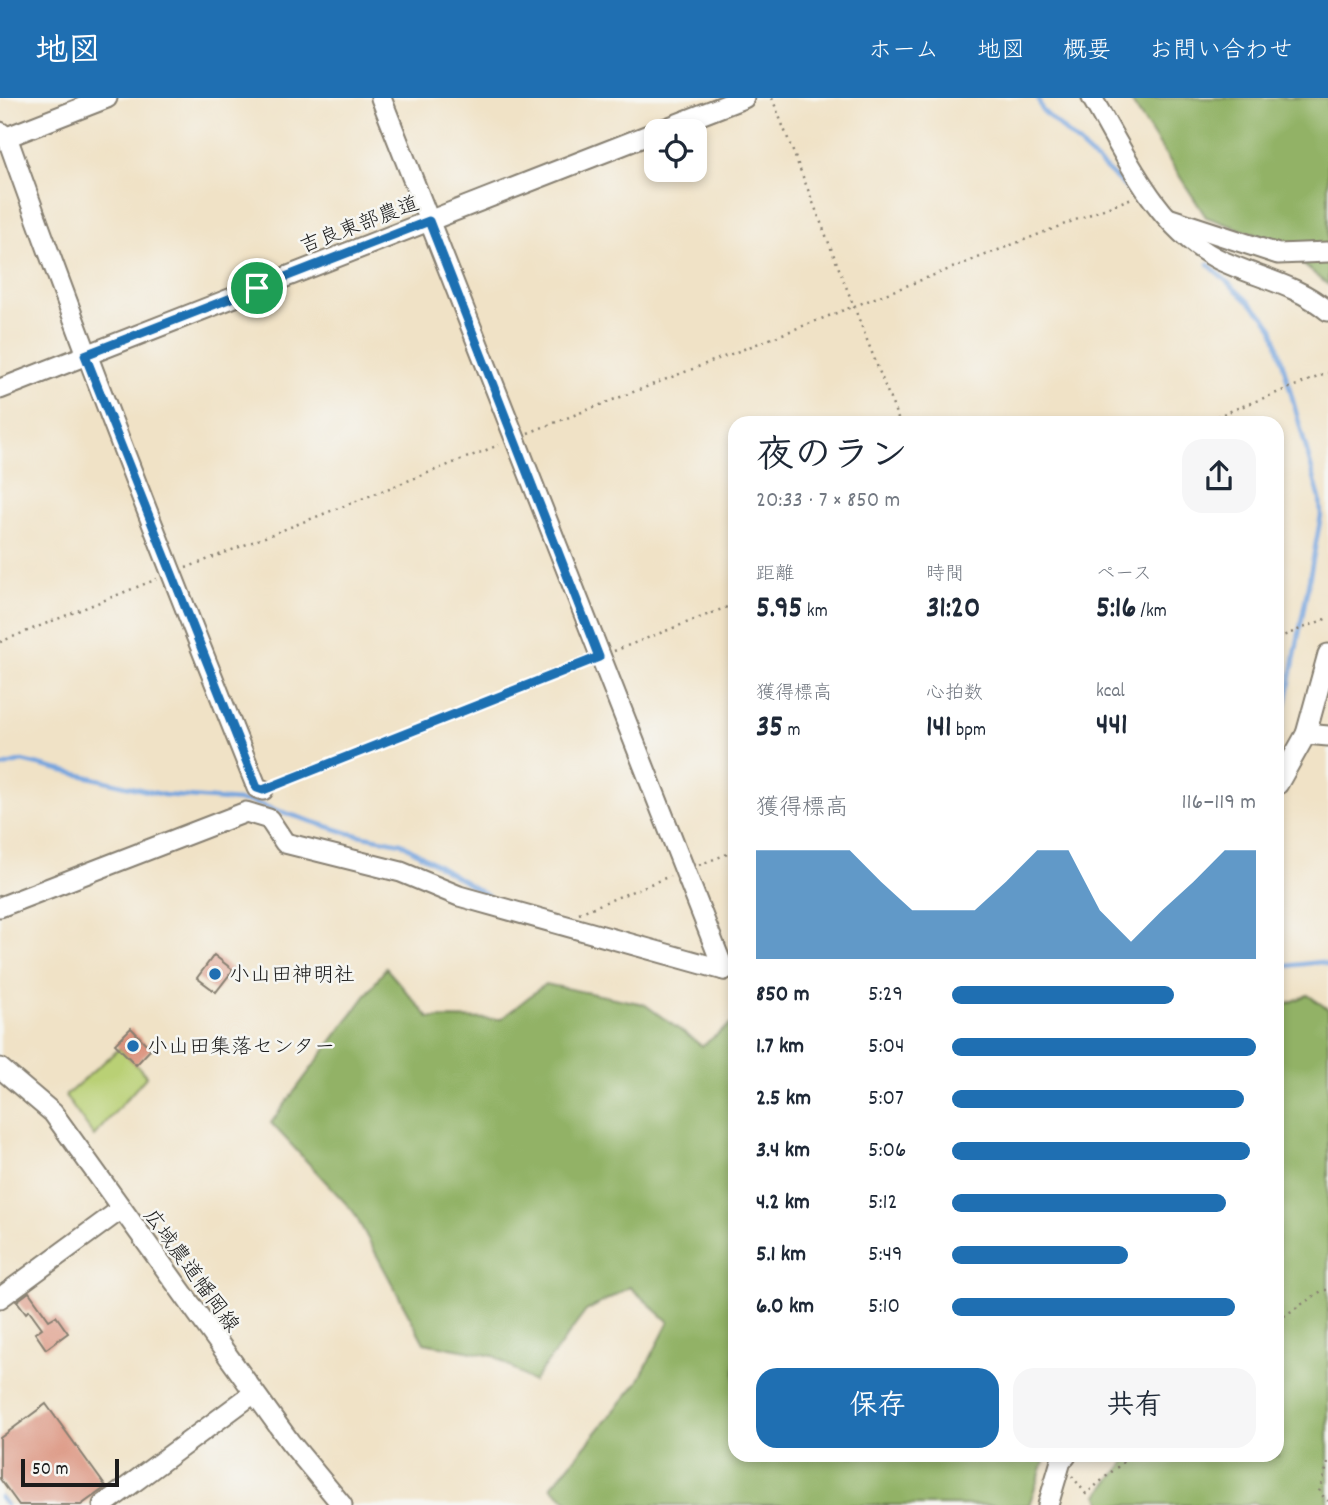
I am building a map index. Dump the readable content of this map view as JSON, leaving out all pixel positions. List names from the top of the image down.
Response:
{
  "streets": {
    "street": ["吉良東部農道", "広域農道幡岡線"]
  },
  "places": ["小山田神明社", "小山田集落センター"],
  "scale_bar": "50 m",
  "page": {
    "header": "地図",
    "nav": [
      "ホーム",
      "地図",
      "概要",
      "お問い合わせ"
    ],
    "heading": ["夜のラン", "20:33 · 7 × 850 m"],
    "stats": [
      ["距離", "5.95 km"],
      ["時間", "31:20"],
      ["ペース", "5:16 /km"],
      ["獲得標高", "35 m"],
      ["心拍数", "141 bpm"],
      ["kcal", "441"]
    ],
    "chart": ["獲得標高", "116–119 m"],
    "list": [
      {
        "name": "850 m",
        "note": "5:29"
      },
      {
        "name": "1.7 km",
        "note": "5:04"
      },
      {
        "name": "2.5 km",
        "note": "5:07"
      },
      {
        "name": "3.4 km",
        "note": "5:06"
      },
      {
        "name": "4.2 km",
        "note": "5:12"
      },
      {
        "name": "5.1 km",
        "note": "5:49"
      },
      {
        "name": "6.0 km",
        "note": "5:10"
      }
    ],
    "buttons": ["保存", "共有"],
    "scale": "50 m"
  }
}
